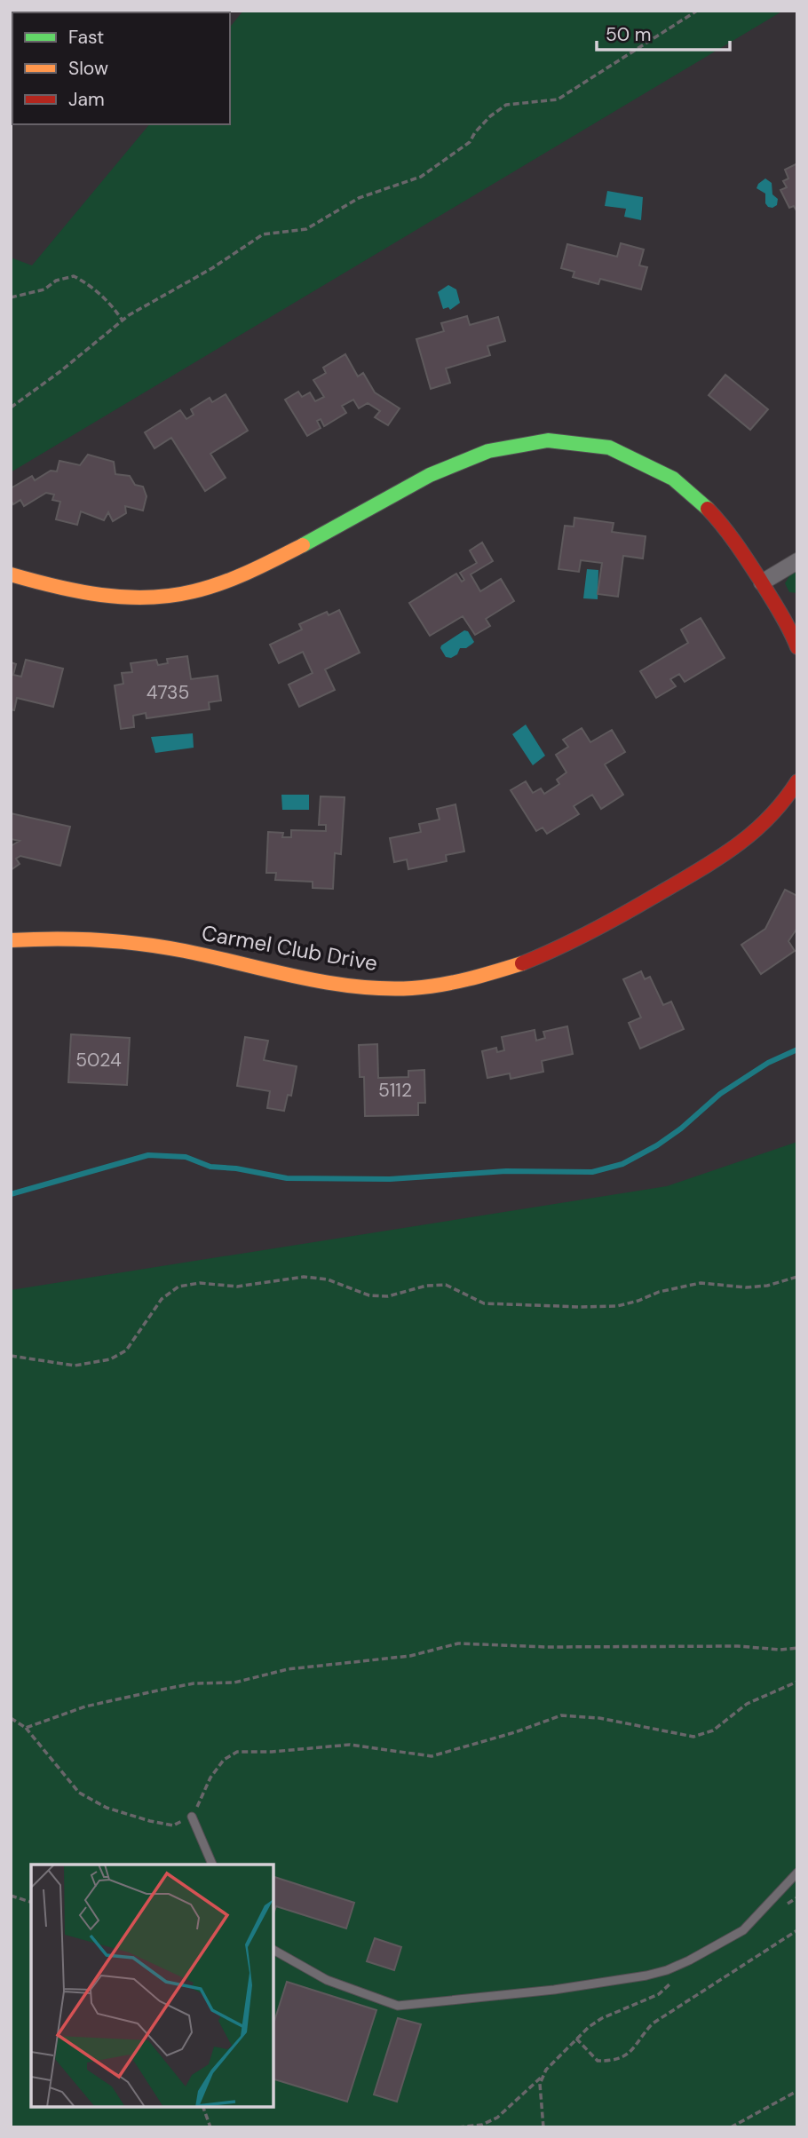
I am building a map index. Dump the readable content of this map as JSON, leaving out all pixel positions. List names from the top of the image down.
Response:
{
  "streets": {
    "street": ["Carmel Club Drive"]
  },
  "house_numbers": ["4735", "5024", "5112"],
  "legend": ["Fast", "Slow", "Jam"],
  "scale_bar": "50 m"
}
